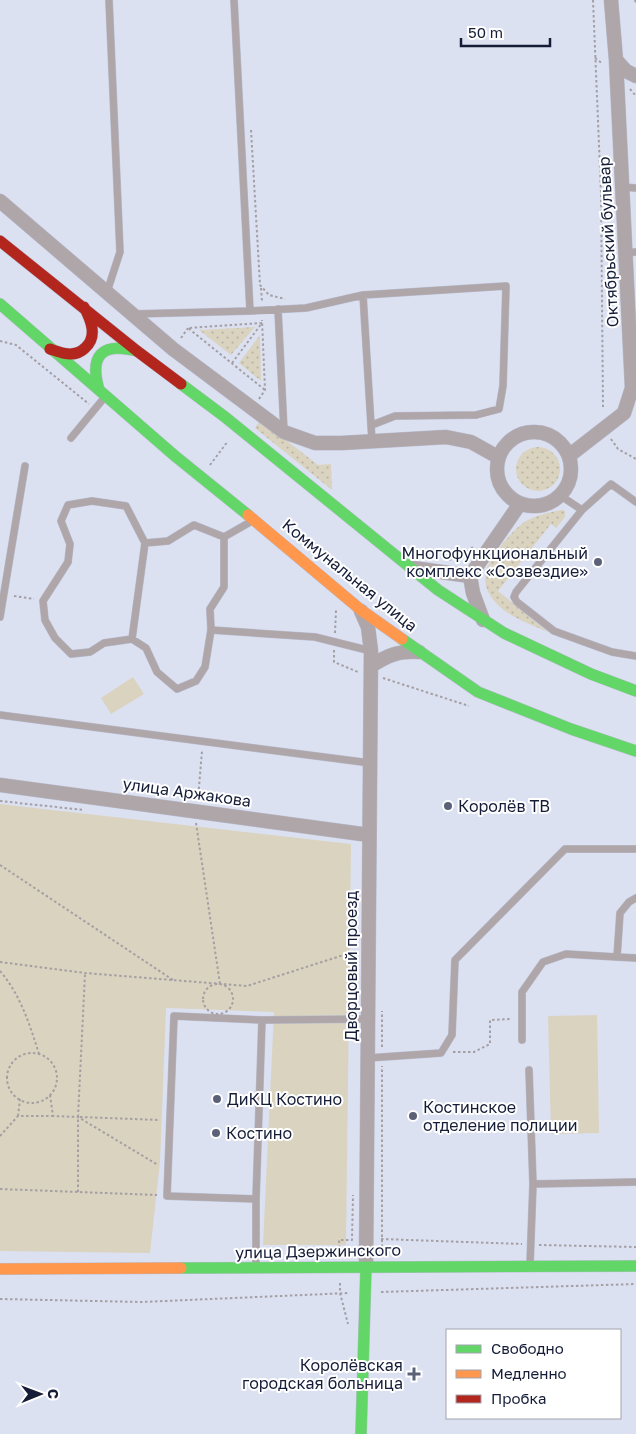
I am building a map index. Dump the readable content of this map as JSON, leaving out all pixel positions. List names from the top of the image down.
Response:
{
  "streets": {
    "main road": ["Коммунальная улица", "улица Дзержинского"],
    "street": ["Октябрьский бульвар", "улица Аржакова", "Дворцовый проезд"]
  },
  "crossings": [
    ["Коммунальная улица", "Дворцовый проезд"],
    ["улица Аржакова", "Дворцовый проезд"],
    ["Дворцовый проезд", "улица Дзержинского"]
  ],
  "places": {
    "other": [
      "Многофункциональный комплекс «Созвездие»",
      "Королёв ТВ",
      "ДиКЦ Костино",
      "Костинское отделение полиции",
      "Костино"
    ],
    "health": ["Королёвская городская больница"]
  },
  "legend": ["Свободно", "Медленно", "Пробка"],
  "scale_bar": "50 m",
  "north": "right"
}
